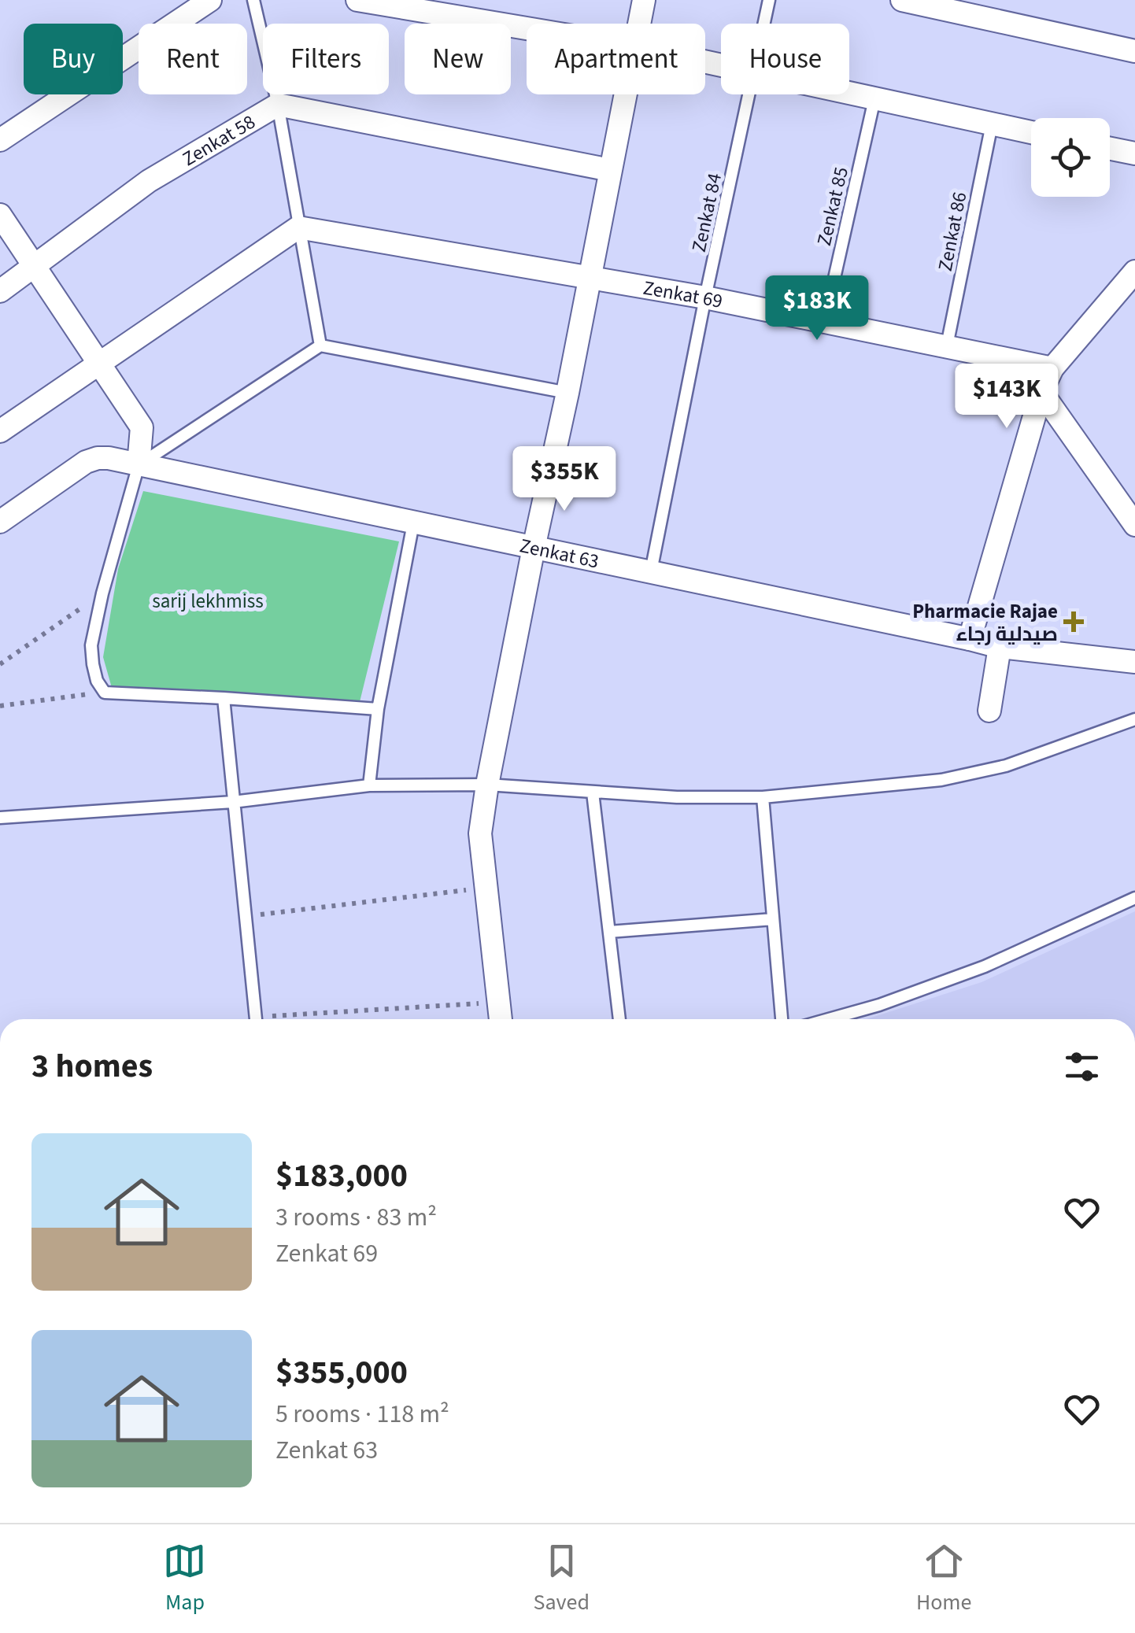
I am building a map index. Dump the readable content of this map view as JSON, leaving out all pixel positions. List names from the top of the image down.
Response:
{
  "streets": {
    "street": ["Zenkat 58", "Zenkat 69", "Zenkat 63"],
    "lane": ["Zenkat 85", "Zenkat 84", "Zenkat 86"]
  },
  "crossings": [
    ["Zenkat 85", "Zenkat 69"],
    ["Zenkat 84", "Zenkat 69"],
    ["Zenkat 84", "Zenkat 63"],
    ["Zenkat 86", "Zenkat 69"]
  ],
  "parks": ["sarij lekhmiss"],
  "places": {
    "health": ["Pharmacie Rajae صيدلية رجاء"]
  },
  "page": {
    "chip": [
      "Buy",
      "Rent",
      "Filters",
      "New",
      "Apartment",
      "House"
    ],
    "price": ["$183K", "$143K", "$355K"],
    "heading": "3 homes",
    "list": [
      {
        "name": "$183,000",
        "note": "3 rooms · 83 m² · Zenkat 69"
      },
      {
        "name": "$355,000",
        "note": "5 rooms · 118 m² · Zenkat 63"
      }
    ],
    "tabs": ["Map", "Saved", "Home"]
  }
}
